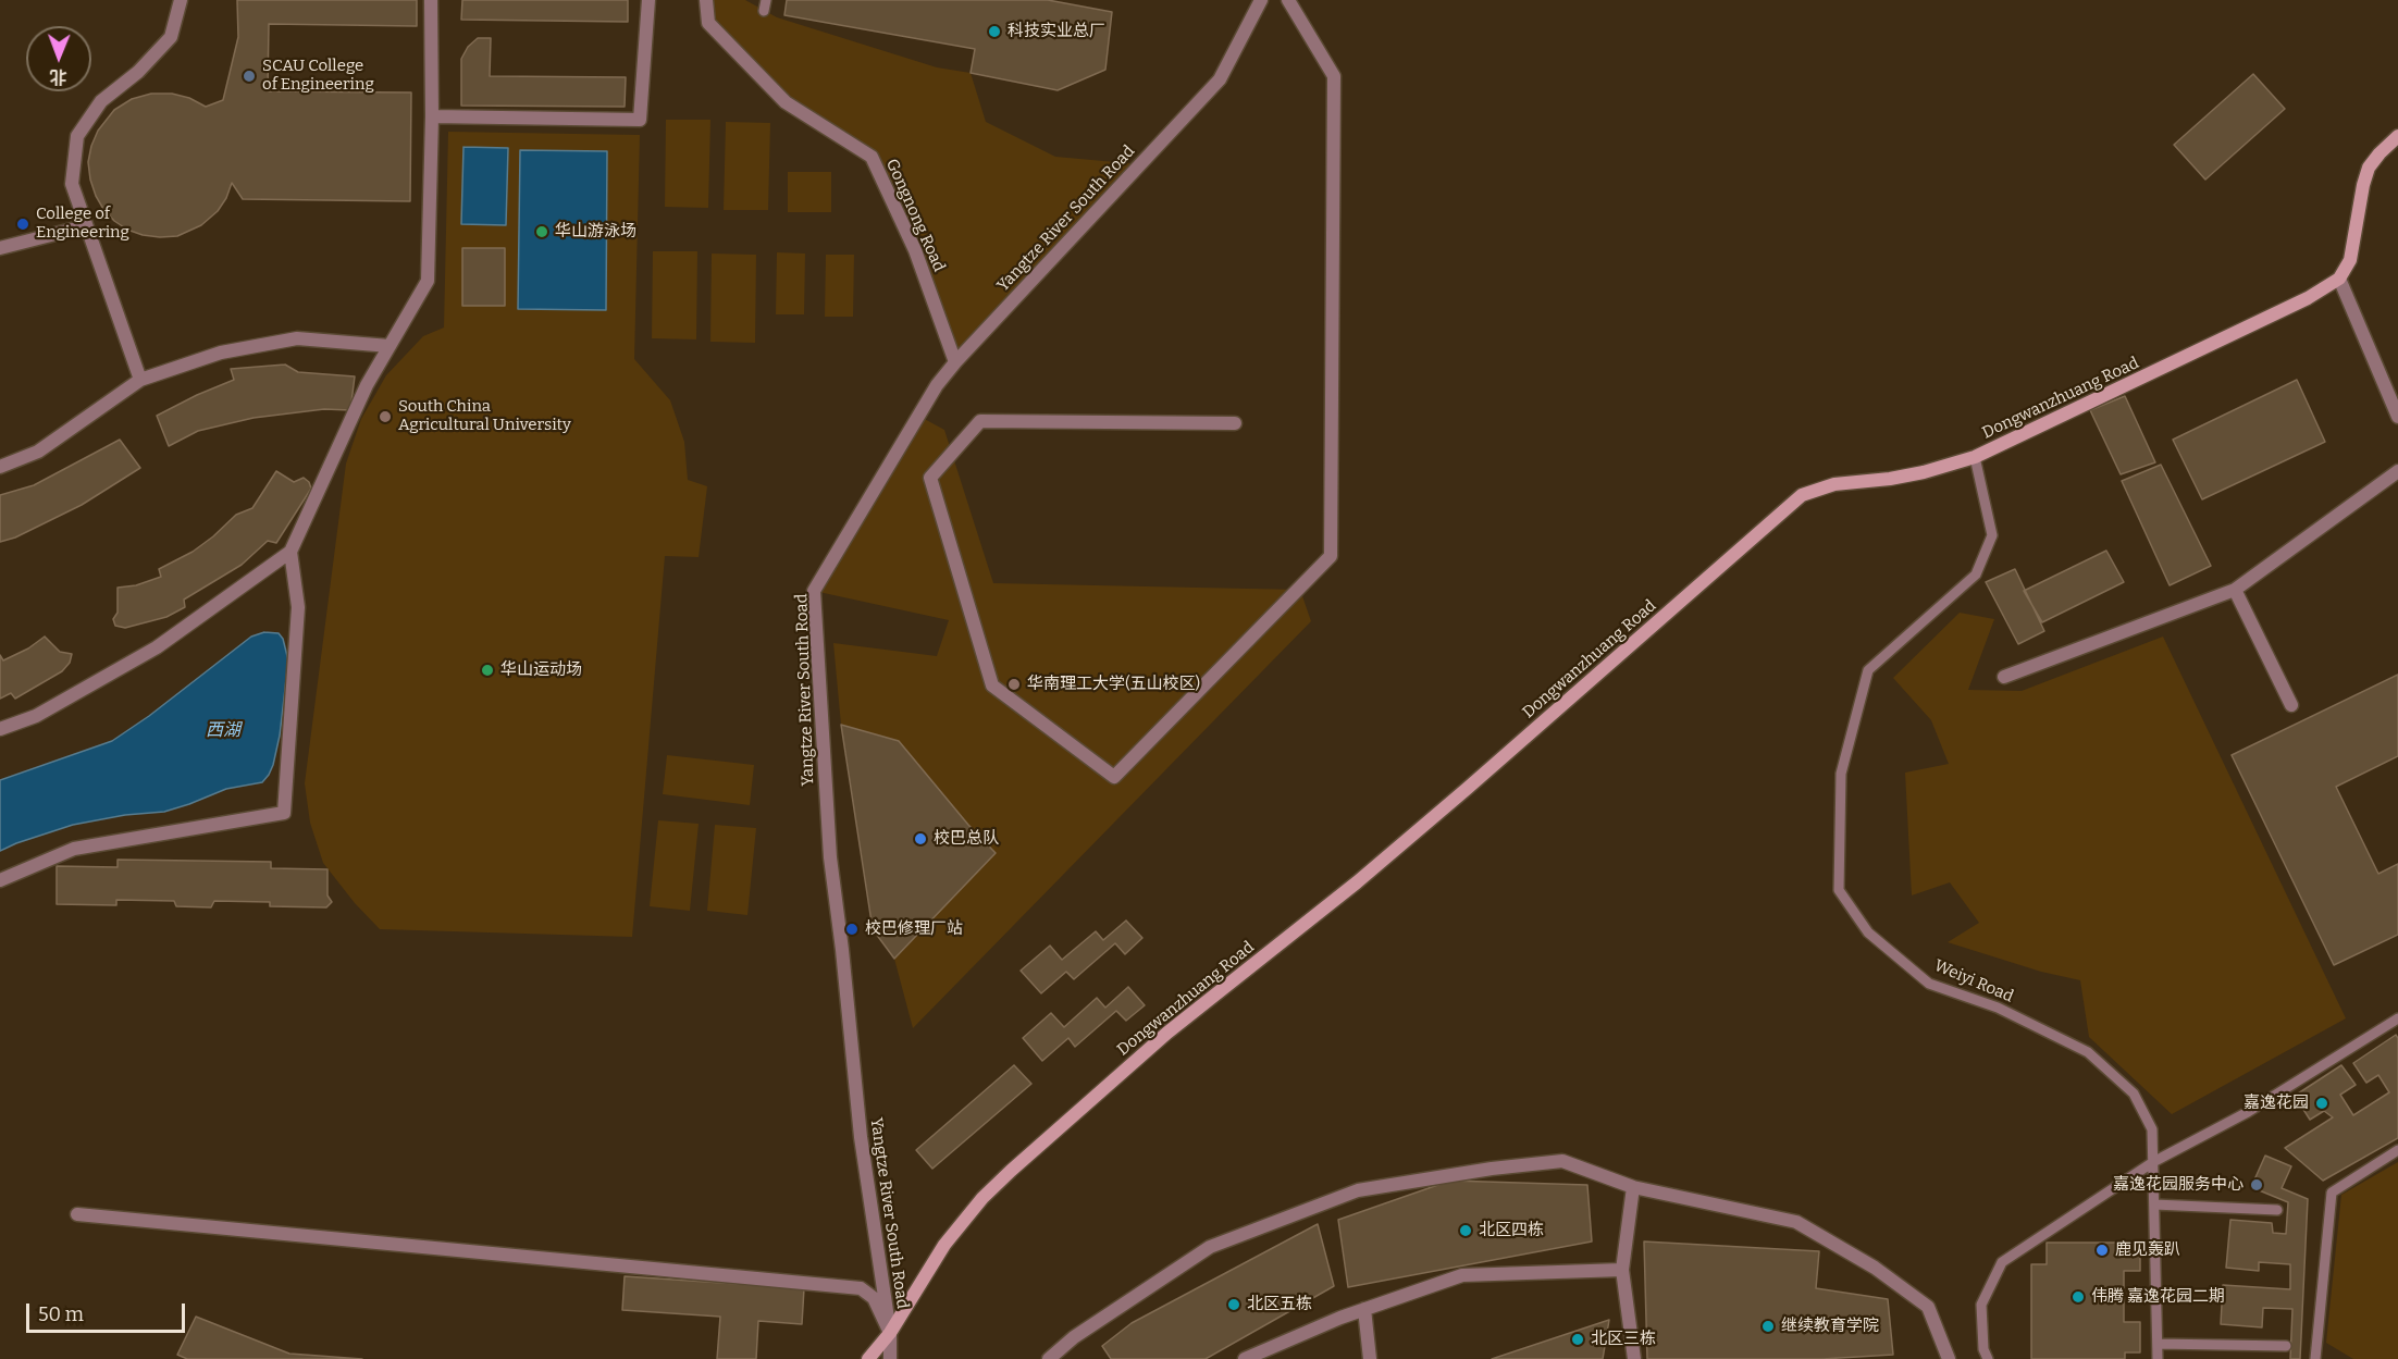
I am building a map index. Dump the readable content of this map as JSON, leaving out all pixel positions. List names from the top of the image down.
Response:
{
  "streets": {
    "street": ["Gongnong Road", "Yangtze River South Road", "Dongwanzhuang Road"],
    "lane": ["Weiyi Road"]
  },
  "crossings": [
    ["Gongnong Road", "Yangtze River South Road"],
    ["Yangtze River South Road", "Dongwanzhuang Road"],
    ["Dongwanzhuang Road", "Weiyi Road"]
  ],
  "water": ["西湖"],
  "places": [
    "科技实业总厂",
    "SCAU College of Engineering",
    "College of Engineering",
    "华山游泳场",
    "South China Agricultural University",
    "华山运动场",
    "华南理工大学(五山校区)",
    "校巴总队",
    "校巴修理厂站",
    "嘉逸花园",
    "嘉逸花园服务中心",
    "北区四栋",
    "鹿见轰趴",
    "伟腾 嘉逸花园二期",
    "北区五栋",
    "继续教育学院",
    "北区三栋"
  ],
  "scale_bar": "50 m",
  "north": "bottom"
}
